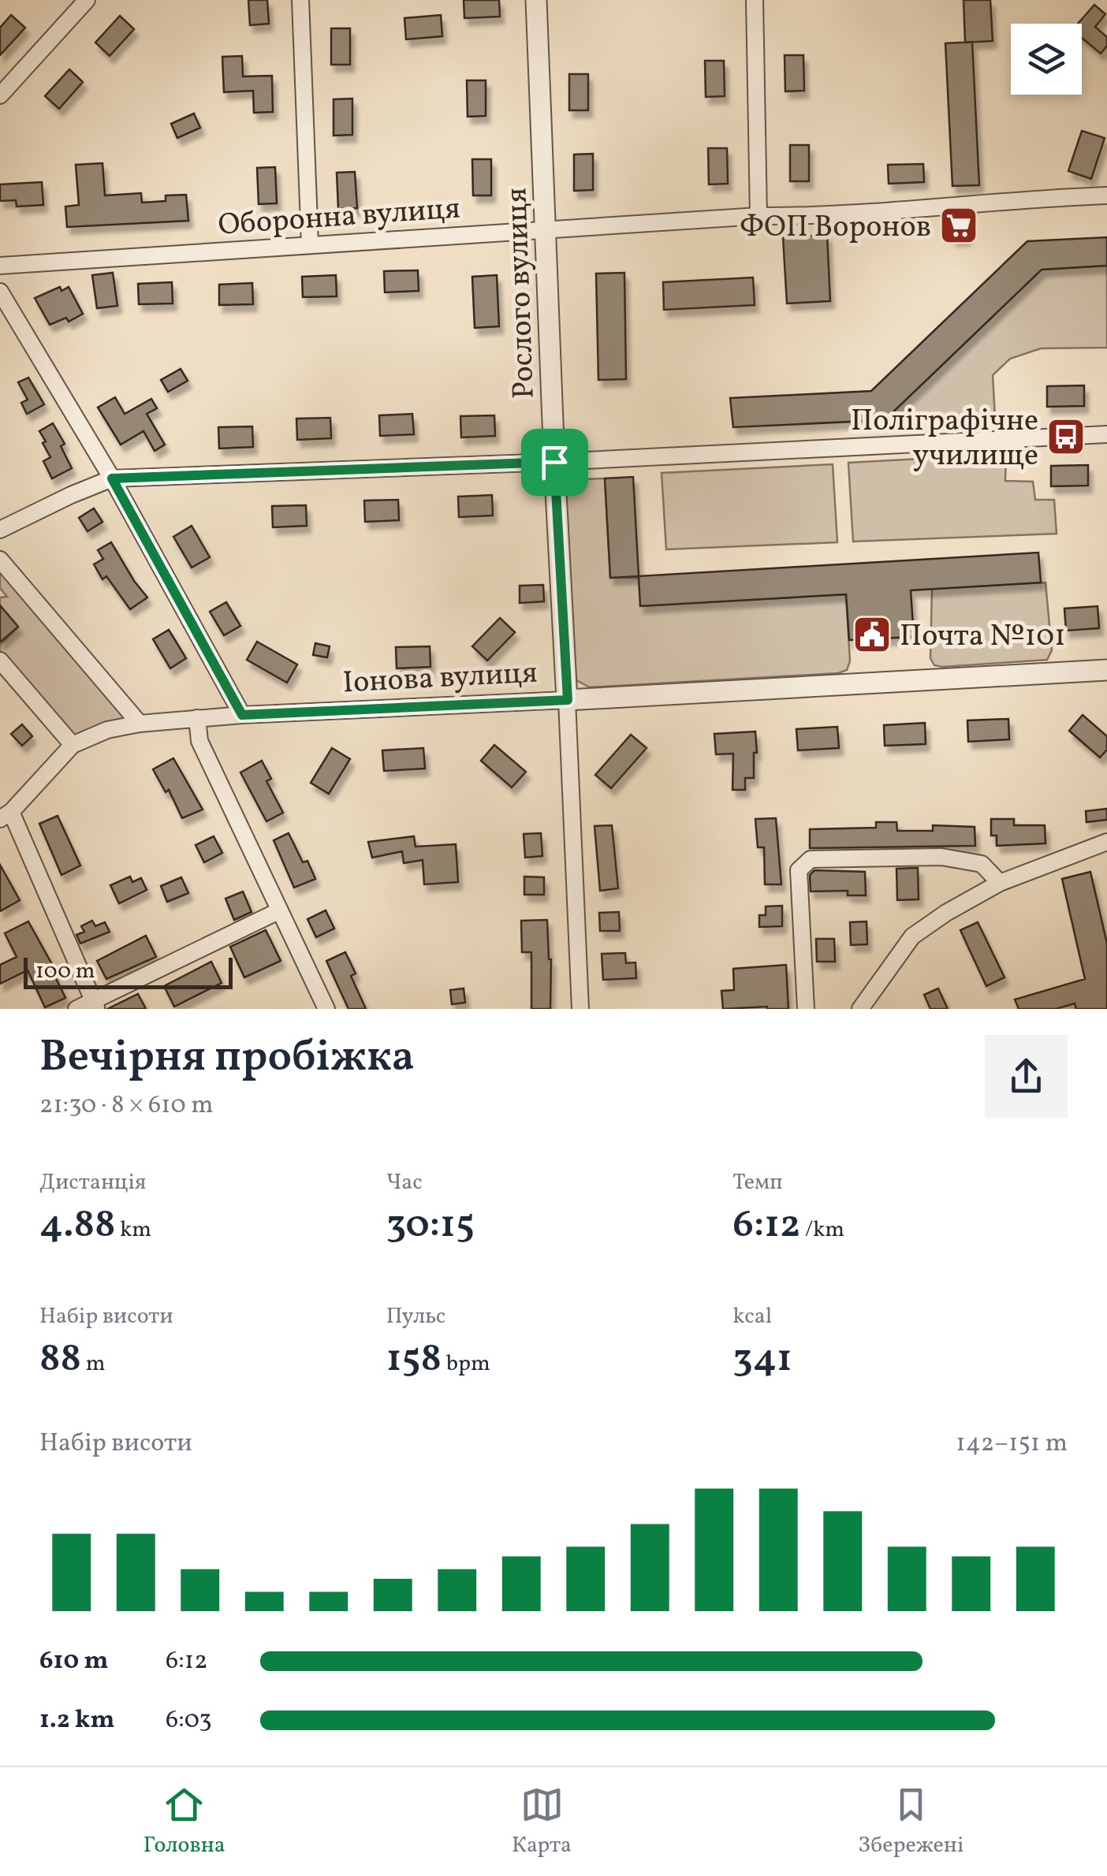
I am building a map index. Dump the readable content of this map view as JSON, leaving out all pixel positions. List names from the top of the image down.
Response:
{
  "streets": {
    "street": ["Оборонна вулиця", "Рослого вулиця", "Іонова вулиця"]
  },
  "crossings": [
    ["Оборонна вулиця", "Рослого вулиця"],
    ["Рослого вулиця", "Іонова вулиця"]
  ],
  "places": {
    "supermarket": ["ФОП Воронов"],
    "bus stop": ["Поліграфічне училище"],
    "public building": ["Почта №101"]
  },
  "scale_bar": "100 m",
  "page": {
    "scale": "100 m",
    "heading": ["Вечірня пробіжка", "21:30 · 8 × 610 m"],
    "stats": [
      ["Дистанція", "4.88 km"],
      ["Час", "30:15"],
      ["Темп", "6:12 /km"],
      ["Набір висоти", "88 m"],
      ["Пульс", "158 bpm"],
      ["kcal", "341"]
    ],
    "chart": ["Набір висоти", "142–151 m"],
    "list": [
      {
        "name": "610 m",
        "note": "6:12"
      },
      {
        "name": "1.2 km",
        "note": "6:03"
      }
    ],
    "tabs": ["Головна", "Карта", "Збережені"]
  }
}
